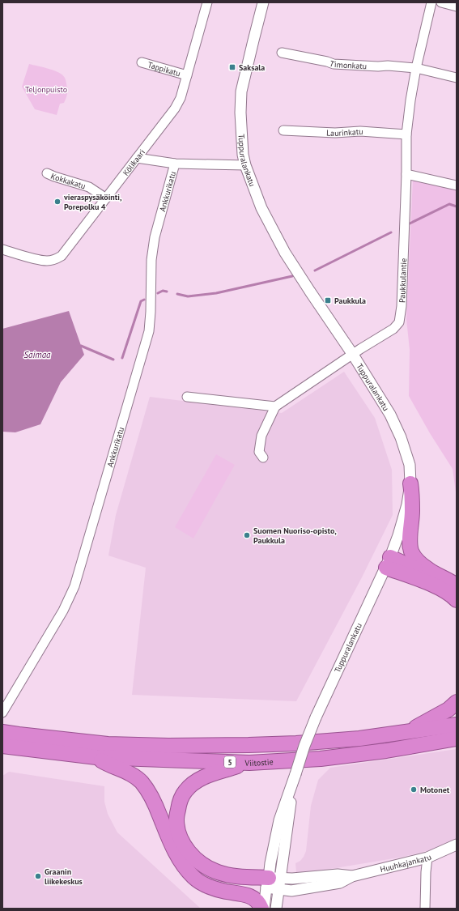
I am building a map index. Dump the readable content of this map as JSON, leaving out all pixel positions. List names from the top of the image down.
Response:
{
  "streets": {
    "highway": ["5", "Viitostie"],
    "street": [
      "Timonkatu",
      "Tappikatu",
      "Laurinkatu",
      "Tuppuralankatu",
      "Kölikaari",
      "Kokkakatu",
      "Ankkurikatu",
      "Paukkulantie",
      "Huuhkajankatu"
    ]
  },
  "crossings": [
    ["Timonkatu", "Paukkulantie"],
    ["Tappikatu", "Kölikaari"],
    ["Laurinkatu", "Paukkulantie"],
    ["Tuppuralankatu", "Ankkurikatu"],
    ["Tuppuralankatu", "Paukkulantie"],
    ["Tuppuralankatu", "Huuhkajankatu"],
    ["Kölikaari", "Kokkakatu"],
    ["Kölikaari", "Ankkurikatu"]
  ],
  "water": ["Saimaa"],
  "parks": ["Teljonpuisto"],
  "places": {
    "transit": ["Saksala", "Paukkula"],
    "other": [
      "vieraspysäköinti, Porepolku 4",
      "Suomen Nuoriso-opisto, Paukkula",
      "Motonet",
      "Graanin liikekeskus"
    ]
  }
}
